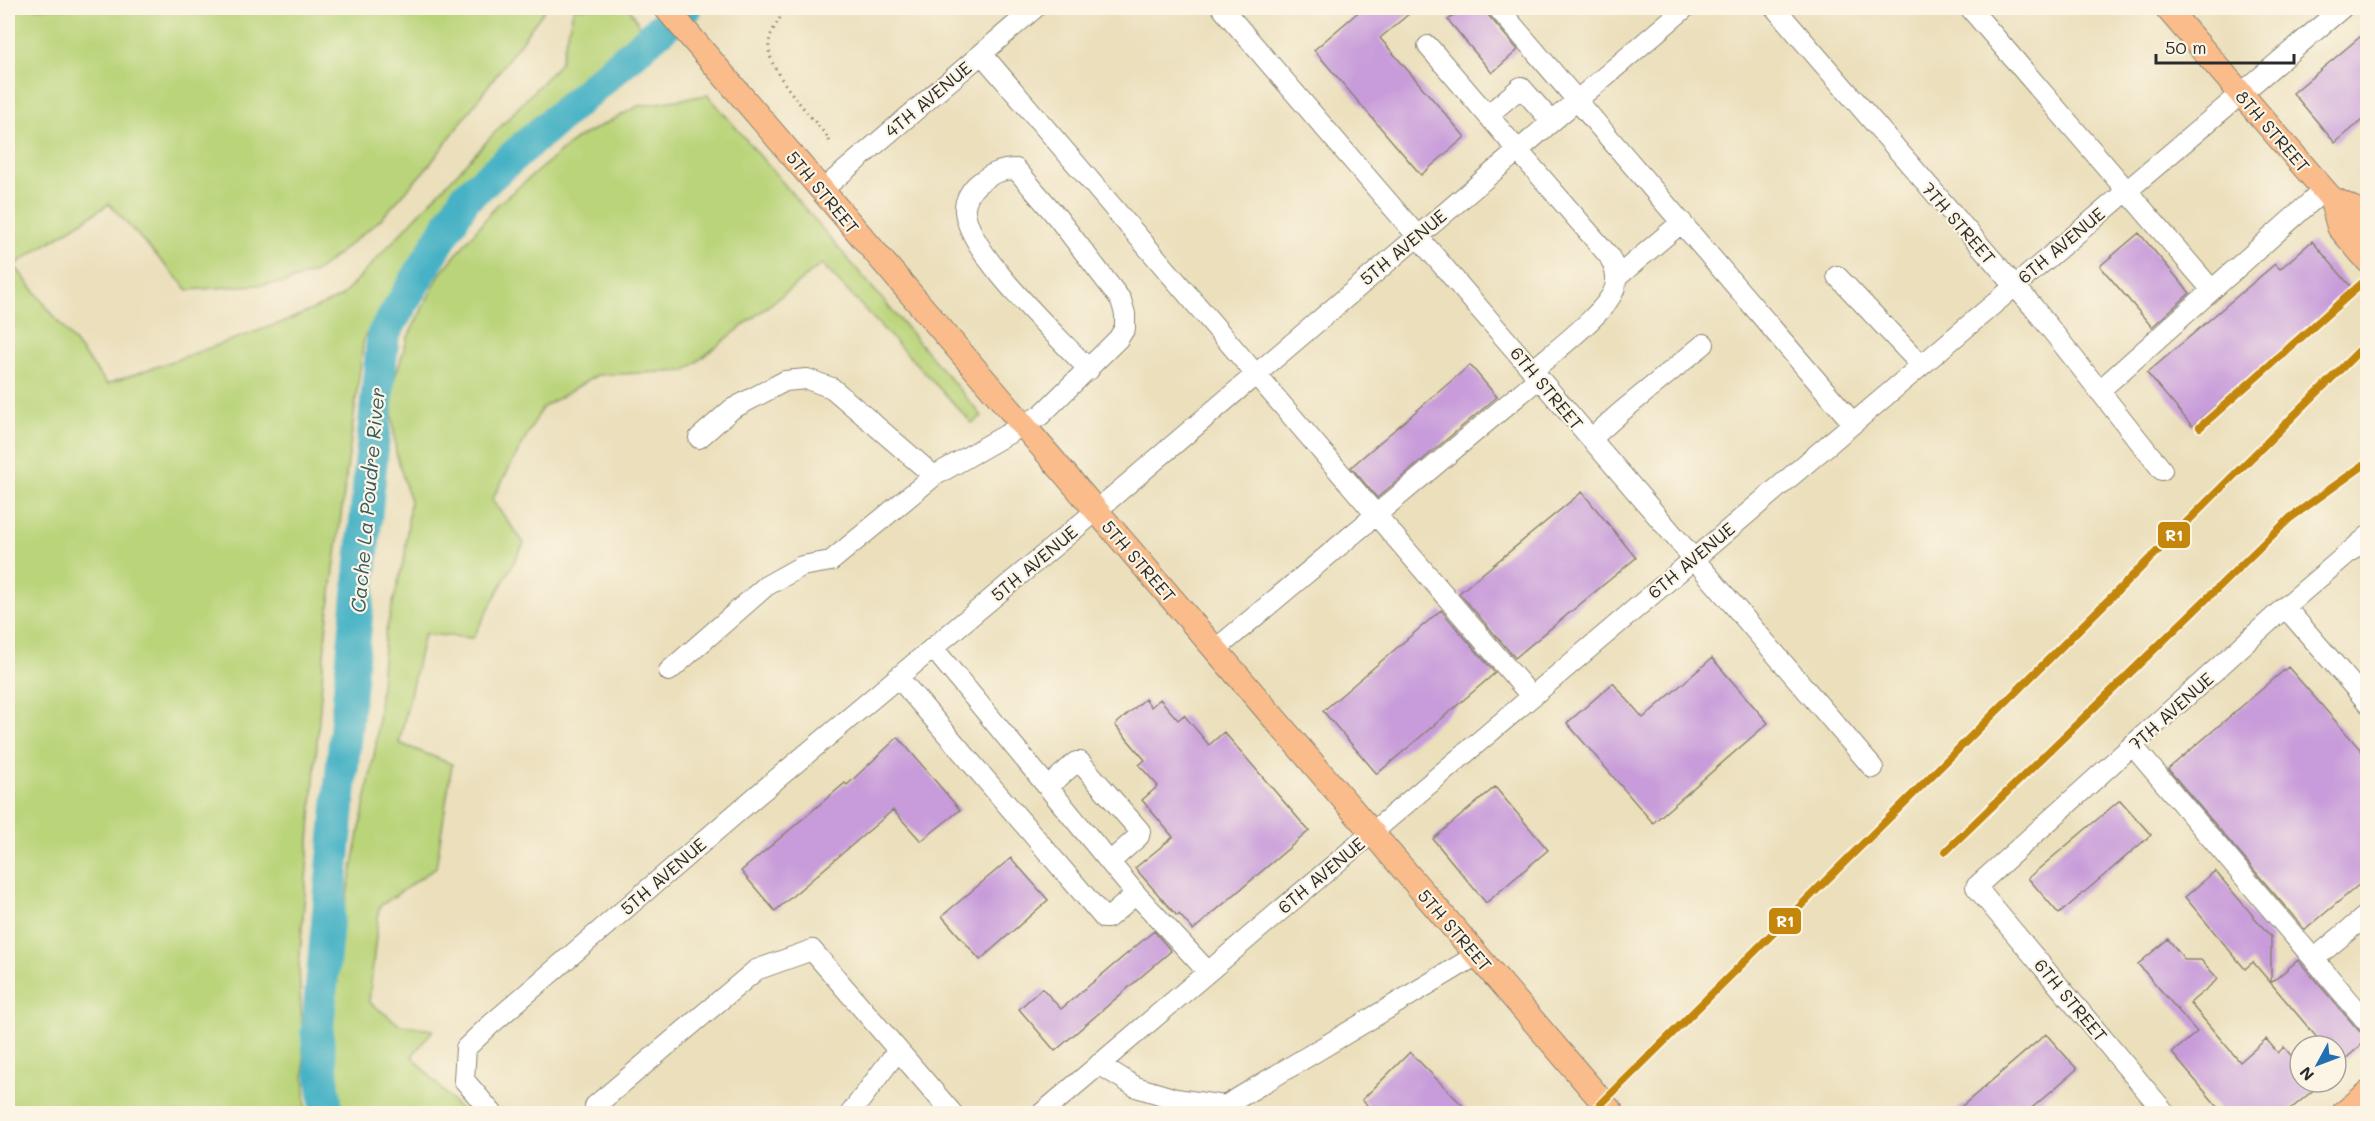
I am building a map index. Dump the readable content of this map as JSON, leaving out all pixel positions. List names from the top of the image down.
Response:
{
  "streets": {
    "main road": ["8TH STREET", "5TH STREET"],
    "street": [
      "4TH AVENUE",
      "7TH STREET",
      "6TH AVENUE",
      "5TH AVENUE",
      "6TH STREET",
      "7TH AVENUE"
    ]
  },
  "crossings": [
    ["4TH AVENUE", "5TH STREET"],
    ["8TH STREET", "6TH AVENUE"],
    ["5TH STREET", "6TH AVENUE"],
    ["5TH STREET", "5TH AVENUE"],
    ["7TH STREET", "6TH AVENUE"],
    ["6TH AVENUE", "6TH STREET"],
    ["5TH AVENUE", "6TH STREET"],
    ["6TH STREET", "7TH AVENUE"]
  ],
  "water": ["Cache La Poudre River"],
  "lines": ["transit line R1"],
  "scale_bar": "50 m",
  "north": "bottom left"
}
